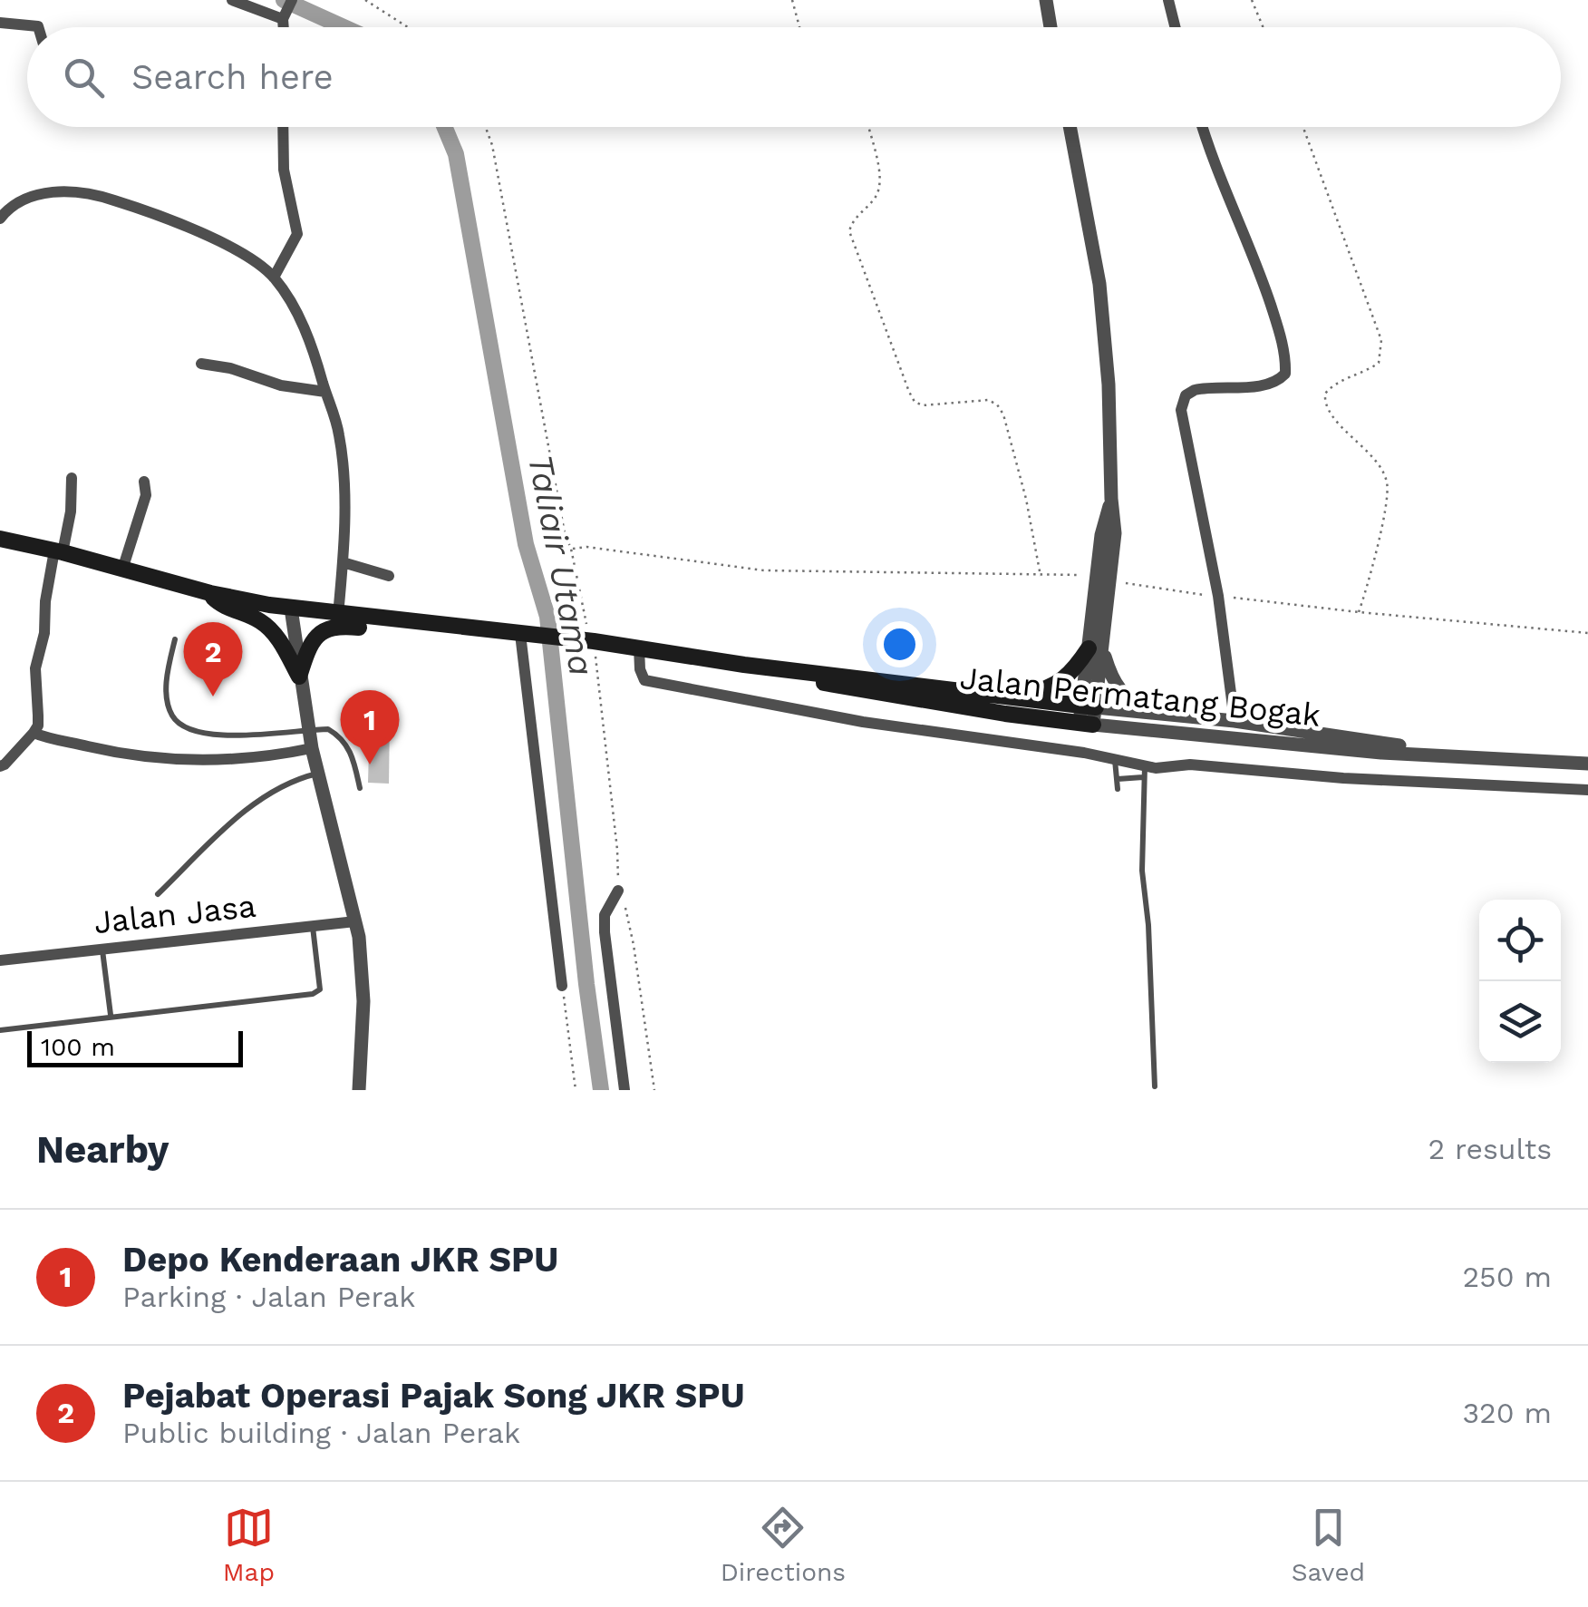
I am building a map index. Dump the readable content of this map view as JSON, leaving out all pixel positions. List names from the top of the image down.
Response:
{
  "streets": {
    "main road": ["Jalan Permatang Bogak"],
    "street": ["Jalan Jasa"]
  },
  "water": ["Taliair Utama"],
  "scale_bar": "100 m",
  "page": {
    "search": "Search here",
    "pins": ["2", "1"],
    "scale": "100 m",
    "heading": ["Nearby", "2 results"],
    "list": [
      {
        "mark": "1",
        "name": "Depo Kenderaan JKR SPU",
        "note": "Parking · Jalan Perak",
        "value": "250 m"
      },
      {
        "mark": "2",
        "name": "Pejabat Operasi Pajak Song JKR SPU",
        "note": "Public building · Jalan Perak",
        "value": "320 m"
      }
    ],
    "nav": ["Map", "Directions", "Saved"]
  }
}
